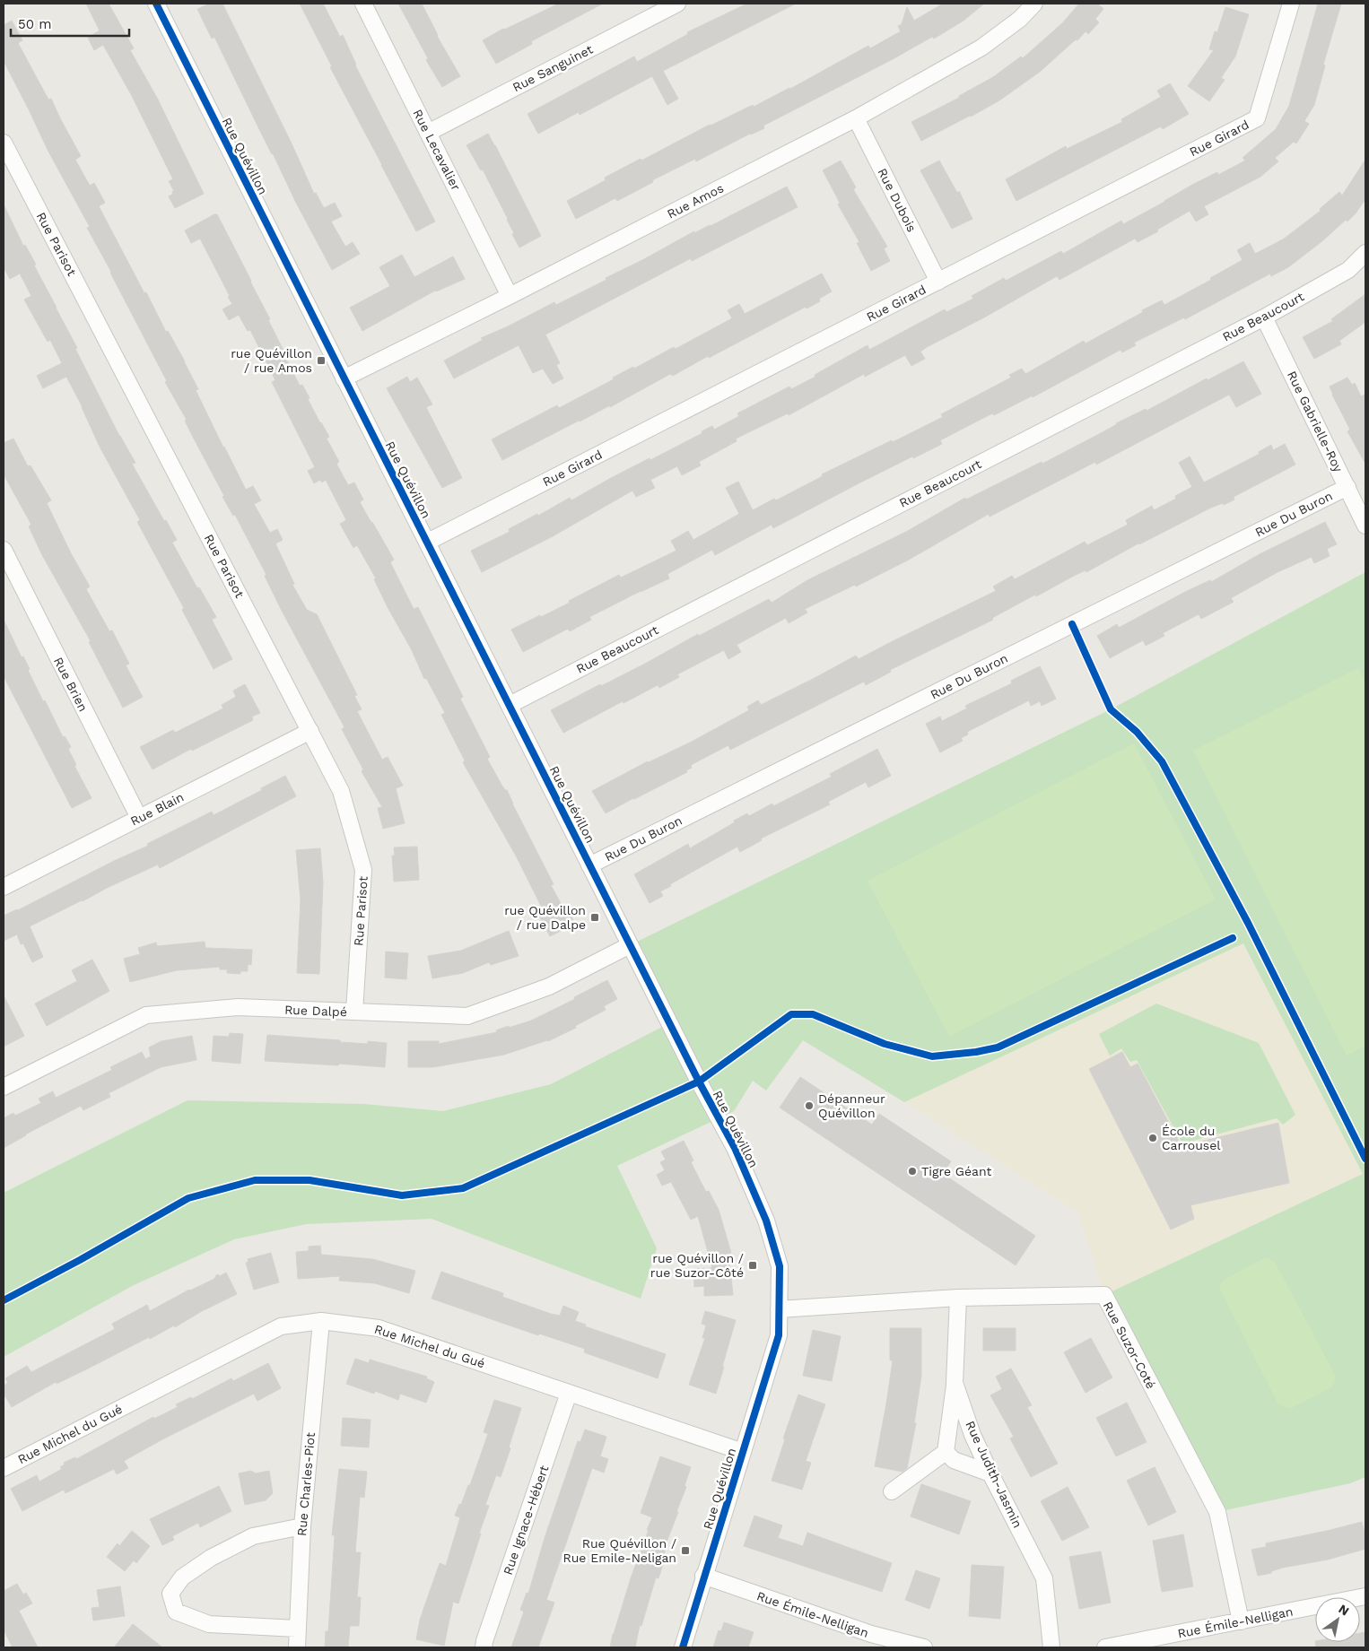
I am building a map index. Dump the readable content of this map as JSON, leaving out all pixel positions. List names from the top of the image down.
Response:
{
  "streets": {
    "street": [
      "Rue Sanguinet",
      "Rue Girard",
      "Rue Lecavalier",
      "Rue Quévillon",
      "Rue Dubois",
      "Rue Amos",
      "Rue Parisot",
      "Rue Beaucourt",
      "Rue Gabrielle-Roy",
      "Rue Du Buron",
      "Rue Brien",
      "Rue Blain",
      "Rue Dalpé",
      "Rue Suzor-Coté",
      "Rue Michel du Gué",
      "Rue Judith-Jasmin",
      "Rue Charles-Piot",
      "Rue Ignace-Hébert",
      "Rue Émile-Nelligan"
    ]
  },
  "crossings": [
    ["Rue Sanguinet", "Rue Lecavalier"],
    ["Rue Girard", "Rue Quévillon"],
    ["Rue Girard", "Rue Dubois"],
    ["Rue Lecavalier", "Rue Amos"],
    ["Rue Quévillon", "Rue Amos"],
    ["Rue Quévillon", "Rue Beaucourt"],
    ["Rue Quévillon", "Rue Du Buron"],
    ["Rue Quévillon", "Rue Dalpé"],
    ["Rue Quévillon", "Rue Suzor-Coté"],
    ["Rue Quévillon", "Rue Michel du Gué"],
    ["Rue Quévillon", "Rue Émile-Nelligan"],
    ["Rue Dubois", "Rue Amos"],
    ["Rue Parisot", "Rue Blain"],
    ["Rue Parisot", "Rue Dalpé"],
    ["Rue Beaucourt", "Rue Gabrielle-Roy"],
    ["Rue Gabrielle-Roy", "Rue Du Buron"],
    ["Rue Brien", "Rue Blain"],
    ["Rue Suzor-Coté", "Rue Judith-Jasmin"],
    ["Rue Suzor-Coté", "Rue Émile-Nelligan"],
    ["Rue Michel du Gué", "Rue Charles-Piot"],
    ["Rue Michel du Gué", "Rue Ignace-Hébert"]
  ],
  "places": {
    "transit": [
      "rue Quévillon / rue Amos",
      "rue Quévillon / rue Dalpe",
      "rue Quévillon / rue Suzor-Côté",
      "Rue Quévillon / Rue Emile-Neligan"
    ],
    "other": ["Dépanneur Quévillon", "École du Carrousel", "Tigre Géant"]
  },
  "scale_bar": "50 m",
  "north": "top right"
}
